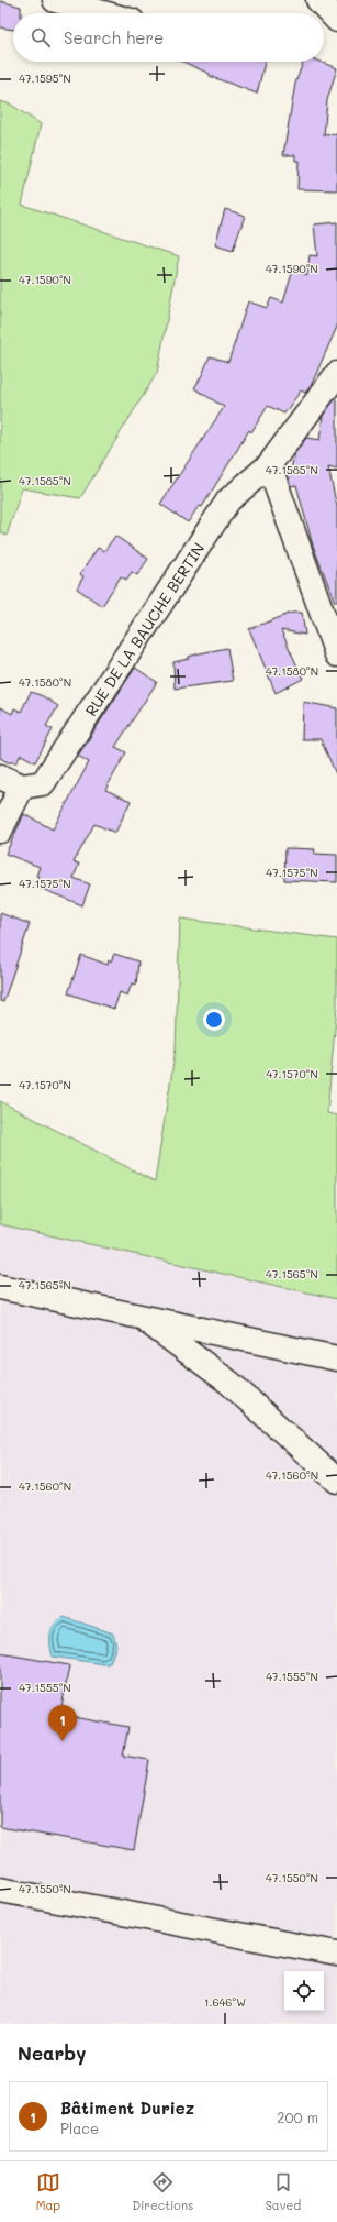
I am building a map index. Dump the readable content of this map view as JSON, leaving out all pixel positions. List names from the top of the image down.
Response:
{
  "streets": {
    "street": ["RUE DE LA BAUCHE BERTIN"]
  },
  "page": {
    "search": "Search here",
    "pins": "1",
    "heading": "Nearby",
    "list": [
      {
        "mark": "1",
        "name": "Bâtiment Duriez",
        "note": "Place",
        "value": "200 m"
      }
    ],
    "nav": ["Map", "Directions", "Saved"]
  },
  "coordinates": [
    "47.1595°N",
    "47.1590°N",
    "47.1585°N",
    "47.1580°N",
    "47.1575°N",
    "47.1570°N",
    "47.1565°N",
    "47.1560°N",
    "47.1555°N",
    "47.1550°N",
    "1.646°W"
  ]
}
